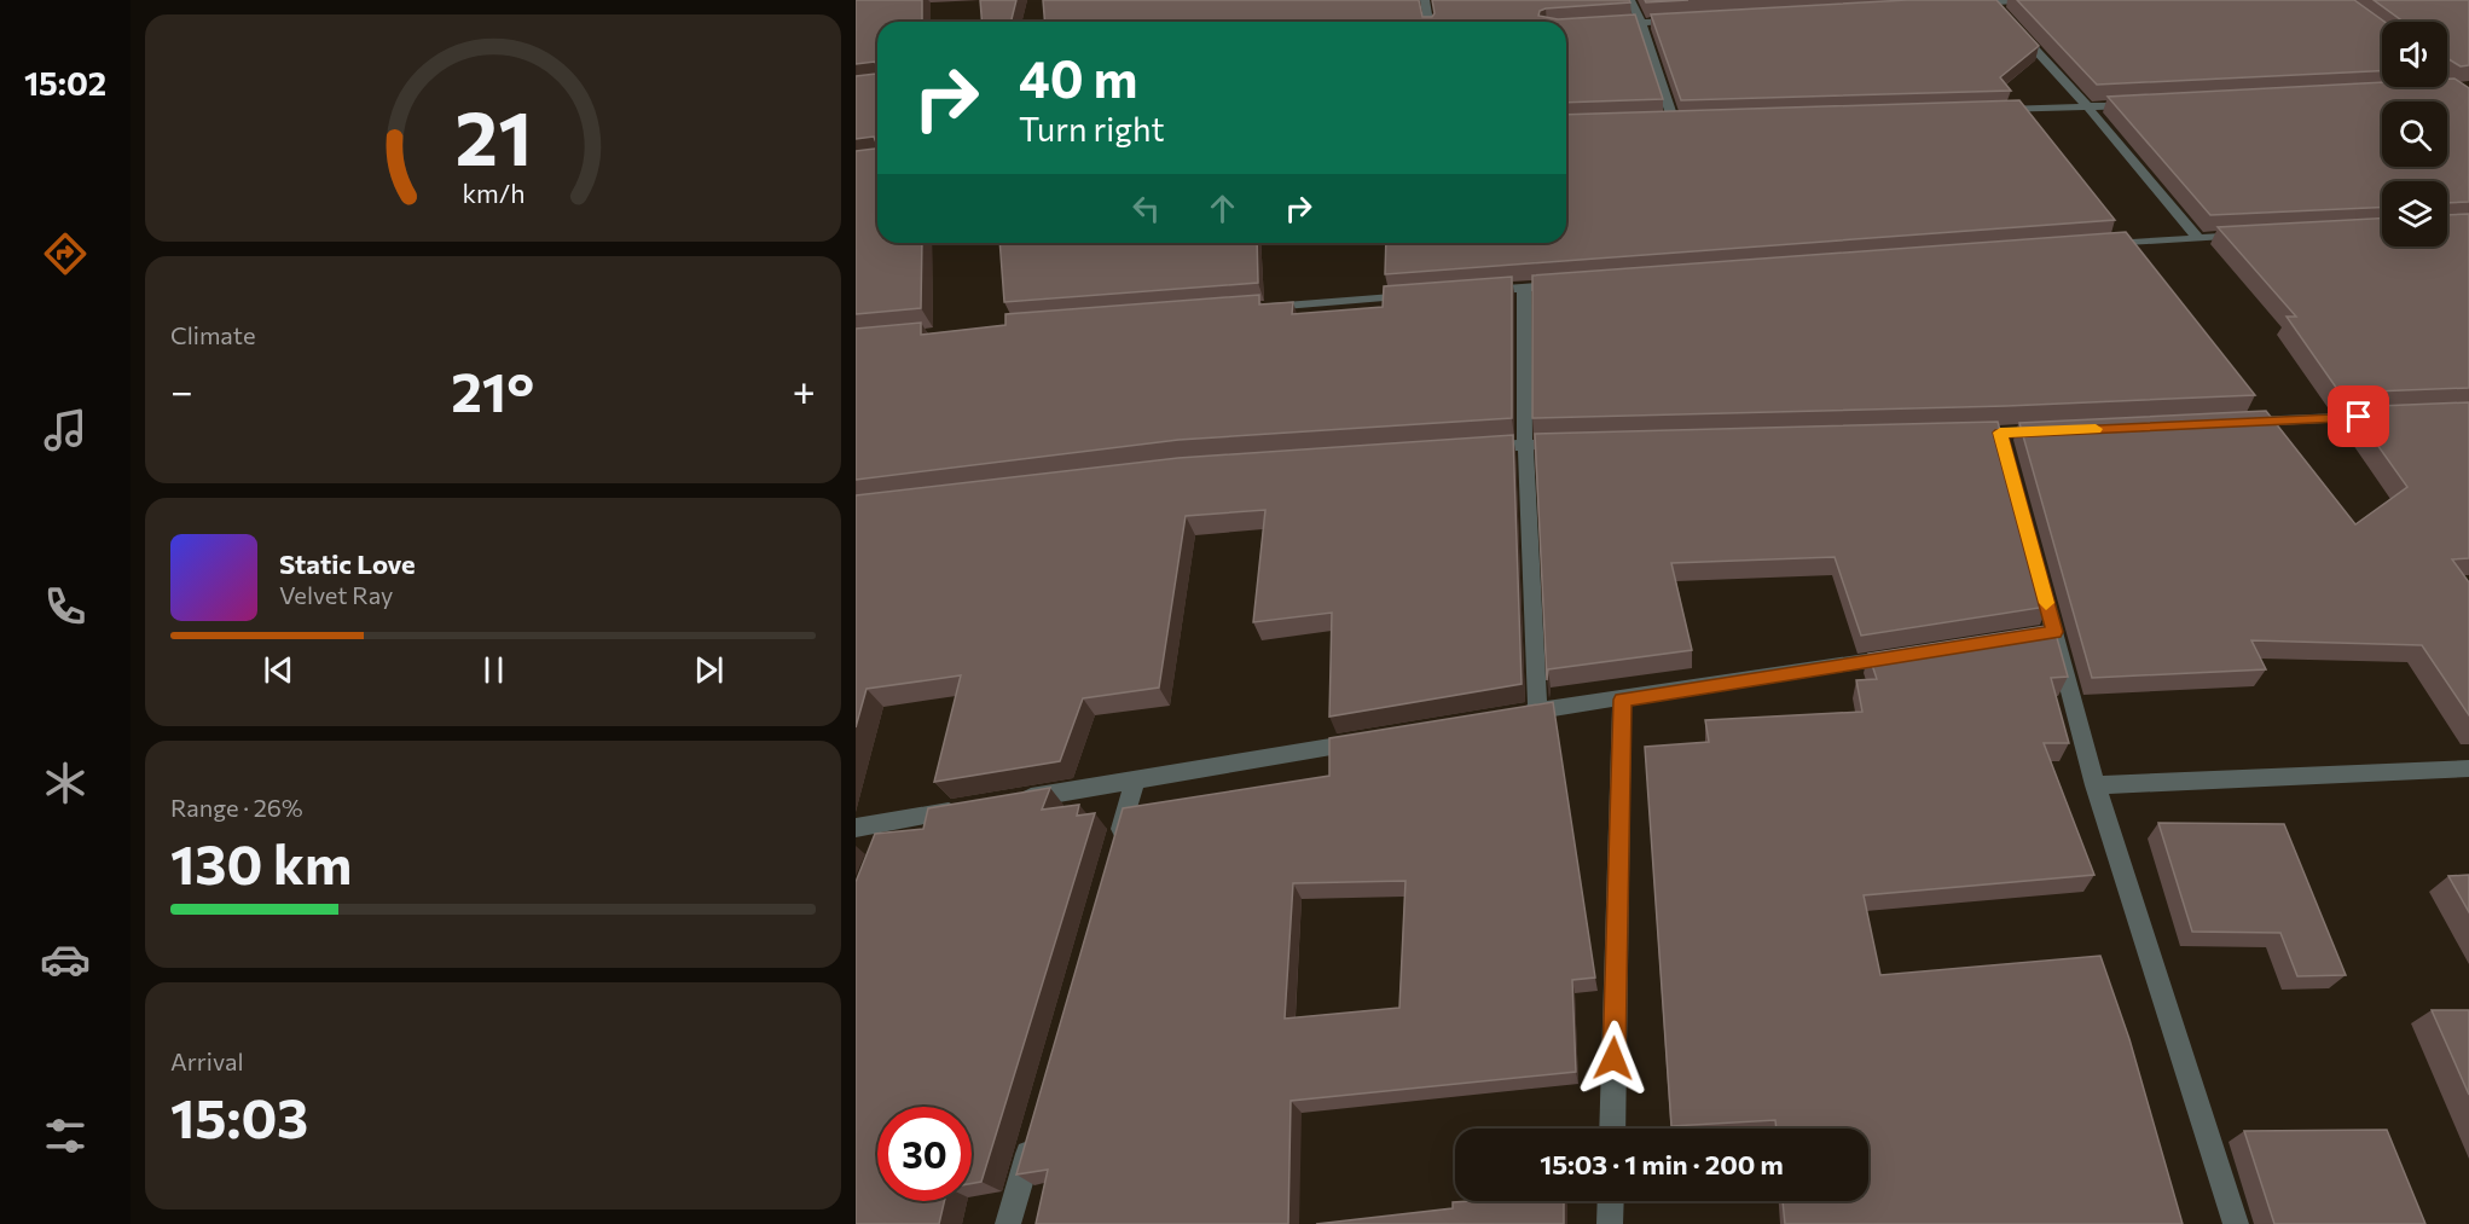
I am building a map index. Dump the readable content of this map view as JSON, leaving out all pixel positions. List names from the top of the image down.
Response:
{
  "page": {
    "tabs": "15:02",
    "turn": ["40 m", "Turn right"],
    "tile": [
      "Climate",
      ["Range · 26%", "130 km"],
      ["Arrival", "15:03"]
    ],
    "heat": ["−", "21°", "+"],
    "song": ["Static Love", "Velvet Ray"],
    "limit": "30",
    "trip": "15:03 · 1 min · 200 m",
    "gauge": ["21", "km/h"]
  }
}
